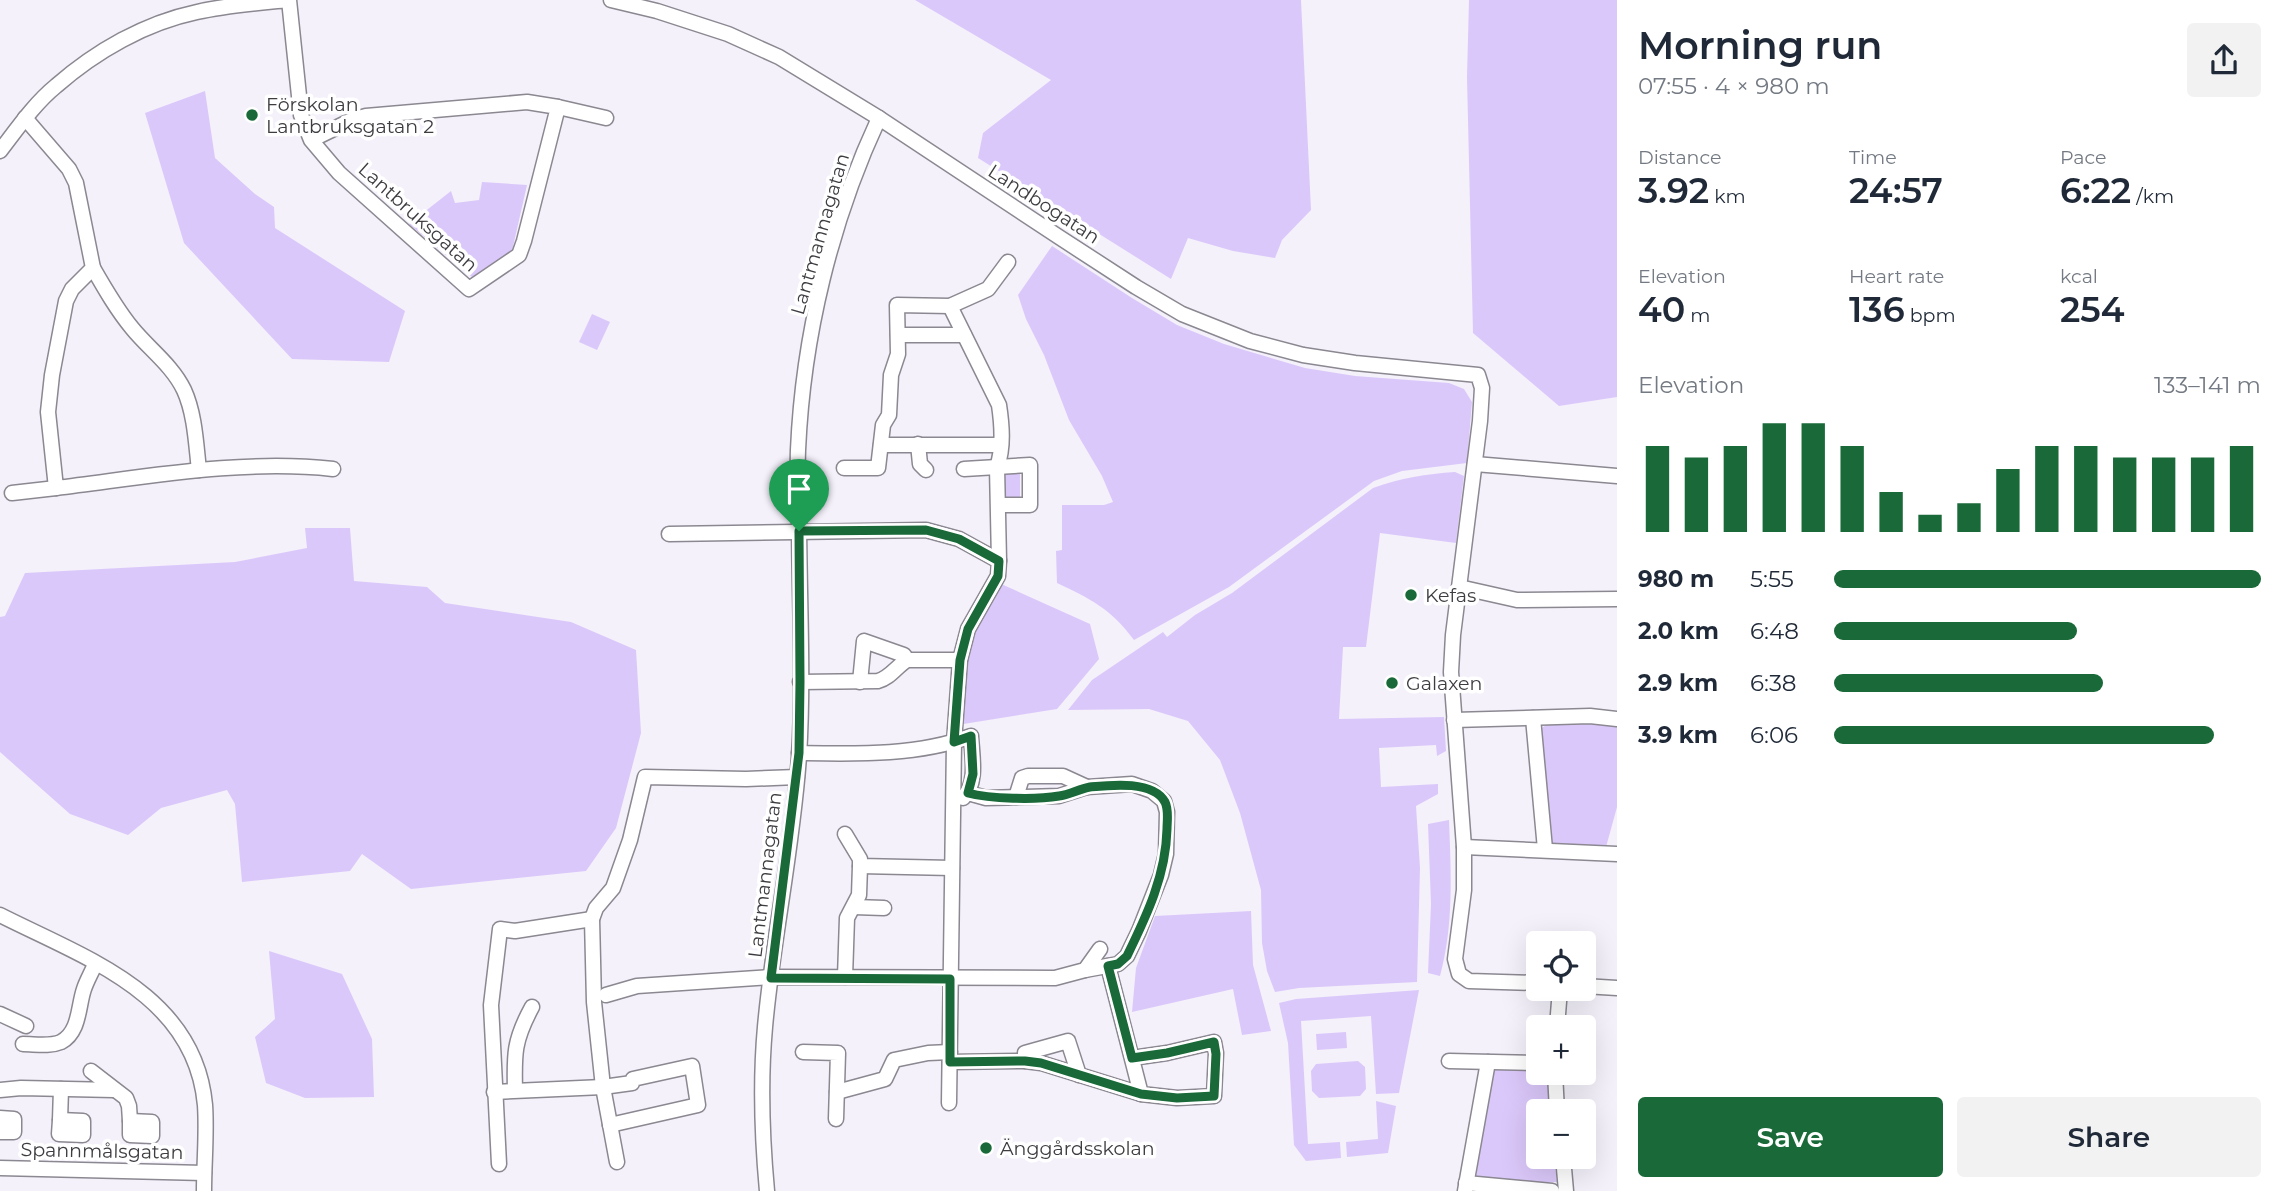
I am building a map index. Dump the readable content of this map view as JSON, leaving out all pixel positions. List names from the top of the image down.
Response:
{
  "streets": {
    "street": [
      "Landbogatan",
      "Lantbruksgatan",
      "Lantmannagatan",
      "Spannmålsgatan"
    ]
  },
  "crossings": [
    ["Landbogatan", "Lantmannagatan"]
  ],
  "places": [
    "Förskolan Lantbruksgatan 2",
    "Kefas",
    "Galaxen",
    "Änggårdsskolan"
  ],
  "page": {
    "heading": ["Morning run", "07:55 · 4 × 980 m"],
    "stats": [
      ["Distance", "3.92 km"],
      ["Time", "24:57"],
      ["Pace", "6:22 /km"],
      ["Elevation", "40 m"],
      ["Heart rate", "136 bpm"],
      ["kcal", "254"]
    ],
    "chart": ["Elevation", "133–141 m"],
    "list": [
      {
        "name": "980 m",
        "note": "5:55"
      },
      {
        "name": "2.0 km",
        "note": "6:48"
      },
      {
        "name": "2.9 km",
        "note": "6:38"
      },
      {
        "name": "3.9 km",
        "note": "6:06"
      }
    ],
    "map_buttons": ["+", "−"],
    "buttons": ["Save", "Share"]
  }
}
